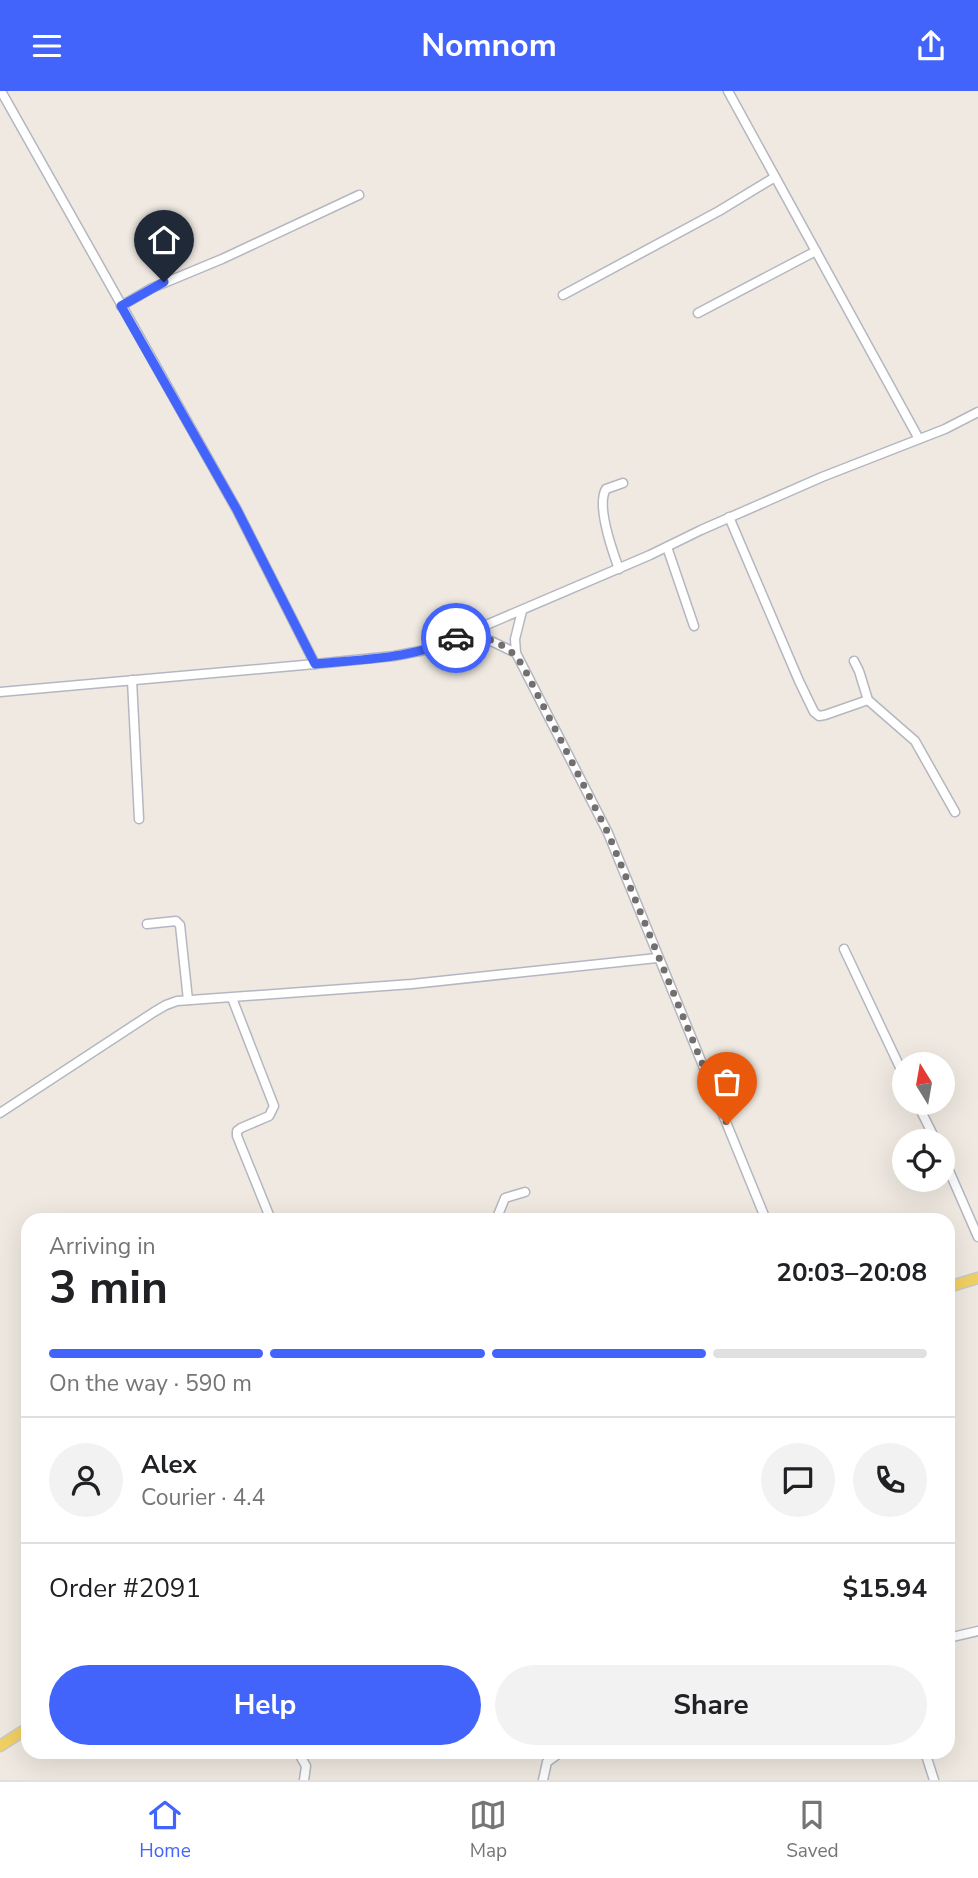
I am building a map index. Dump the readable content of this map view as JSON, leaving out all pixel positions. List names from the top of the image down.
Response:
{
  "north": "top",
  "page": {
    "header": "Nomnom",
    "heading": ["3 min", "Arriving in", "20:03–20:08"],
    "panel": [
      "Alex",
      "Courier · 4.4",
      "Order #2091",
      "$15.94"
    ],
    "bar": "On the way · 590 m",
    "buttons": ["Help", "Share"],
    "tabs": ["Home", "Map", "Saved"]
  }
}
